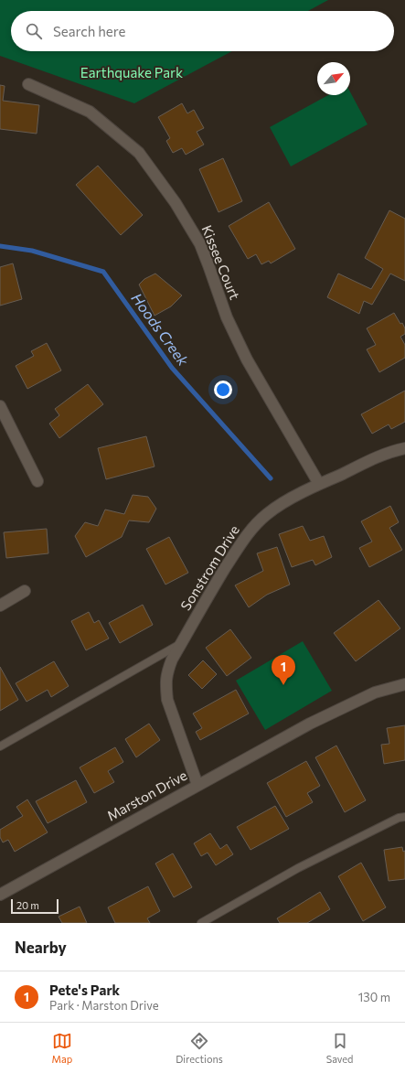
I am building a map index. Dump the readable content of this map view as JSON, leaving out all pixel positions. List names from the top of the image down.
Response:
{
  "streets": {
    "street": ["Kissee Court", "Sonstrom Drive", "Marston Drive"]
  },
  "crossings": [
    ["Kissee Court", "Sonstrom Drive"],
    ["Sonstrom Drive", "Marston Drive"]
  ],
  "water": ["Hoods Creek"],
  "parks": ["Earthquake Park"],
  "scale_bar": "20 m",
  "north": "top right",
  "page": {
    "search": "Search here",
    "pins": "1",
    "scale": "20 m",
    "heading": "Nearby",
    "list": [
      {
        "mark": "1",
        "name": "Pete's Park",
        "note": "Park · Marston Drive",
        "value": "130 m"
      }
    ],
    "nav": ["Map", "Directions", "Saved"]
  }
}
